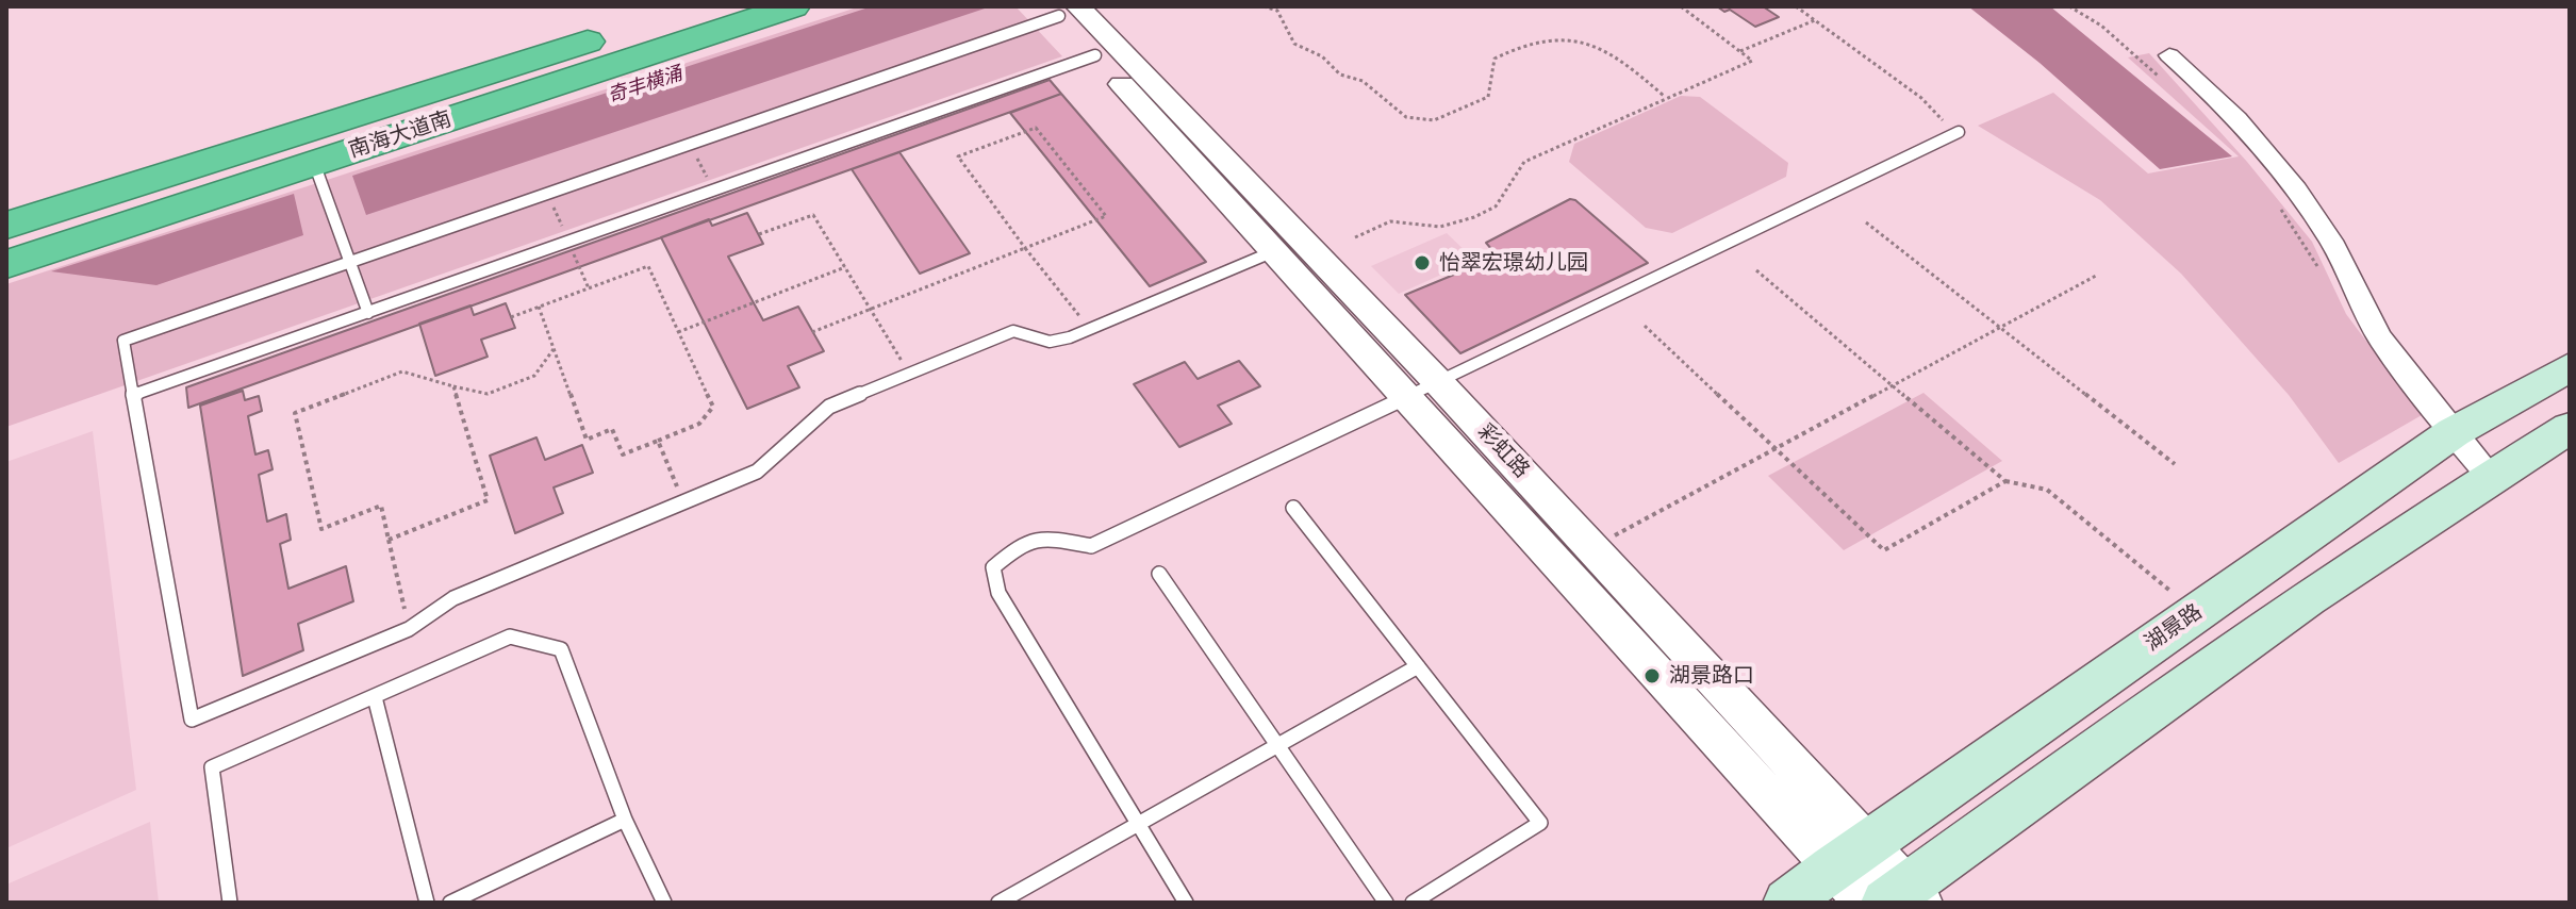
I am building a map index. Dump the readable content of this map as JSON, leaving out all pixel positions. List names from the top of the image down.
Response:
{
  "streets": {
    "highway": ["南海大道南"],
    "main road": ["湖景路"],
    "street": ["彩虹路"]
  },
  "crossings": [
    ["彩虹路", "湖景路"]
  ],
  "water": ["奇丰横涌"],
  "places": ["怡翠宏璟幼儿园", "湖景路口"]
}
